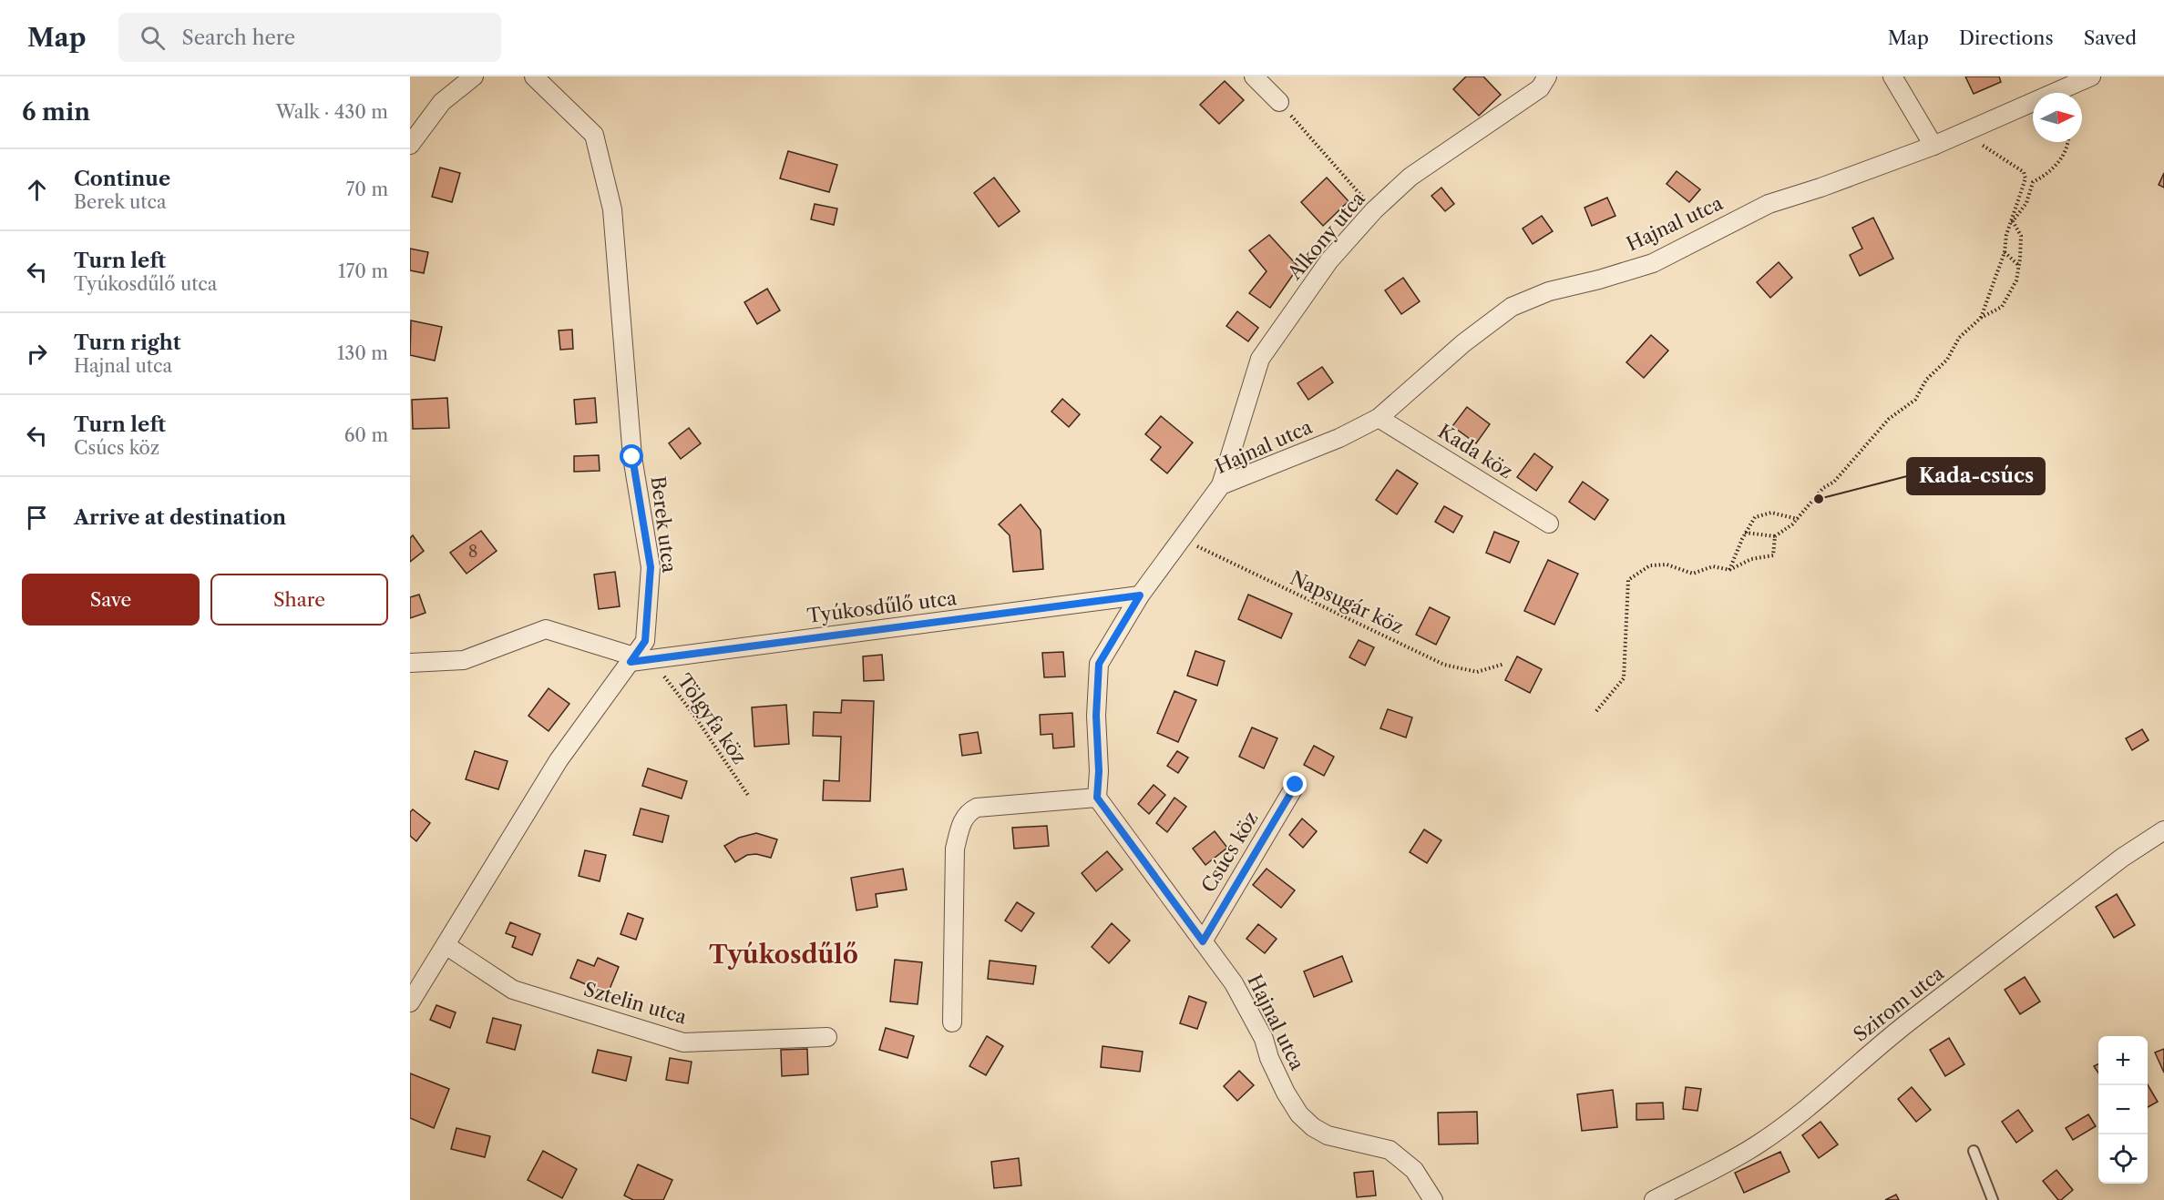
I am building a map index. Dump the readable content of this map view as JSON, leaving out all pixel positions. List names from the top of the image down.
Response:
{
  "streets": {
    "street": [
      "Hajnal utca",
      "Alkony utca",
      "Kada köz",
      "Berek utca",
      "Tyúkosdűlő utca",
      "Csúcs köz",
      "Sztelin utca",
      "Szirom utca"
    ],
    "path": ["Napsugár köz", "Tölgyfa köz"]
  },
  "crossings": [
    ["Hajnal utca", "Alkony utca"],
    ["Hajnal utca", "Kada köz"],
    ["Hajnal utca", "Napsugár köz"],
    ["Hajnal utca", "Tyúkosdűlő utca"],
    ["Hajnal utca", "Csúcs köz"],
    ["Berek utca", "Tyúkosdűlő utca"],
    ["Berek utca", "Tölgyfa köz"],
    ["Berek utca", "Sztelin utca"],
    ["Tyúkosdűlő utca", "Tölgyfa köz"]
  ],
  "districts": ["Tyúkosdűlő"],
  "places": ["Kada-csúcs"],
  "house_numbers": ["8"],
  "north": "right",
  "page": {
    "header": "Map",
    "search": "Search here",
    "nav": ["Map", "Directions", "Saved"],
    "heading": ["6 min", "Walk · 430 m"],
    "list": [
      ["Continue", "Berek utca", "70 m"],
      ["Turn left", "Tyúkosdűlő utca", "170 m"],
      ["Turn right", "Hajnal utca", "130 m"],
      ["Turn left", "Csúcs köz", "60 m"],
      "Arrive at destination"
    ],
    "buttons": ["Save", "Share"],
    "map_buttons": ["+", "−"]
  }
}
